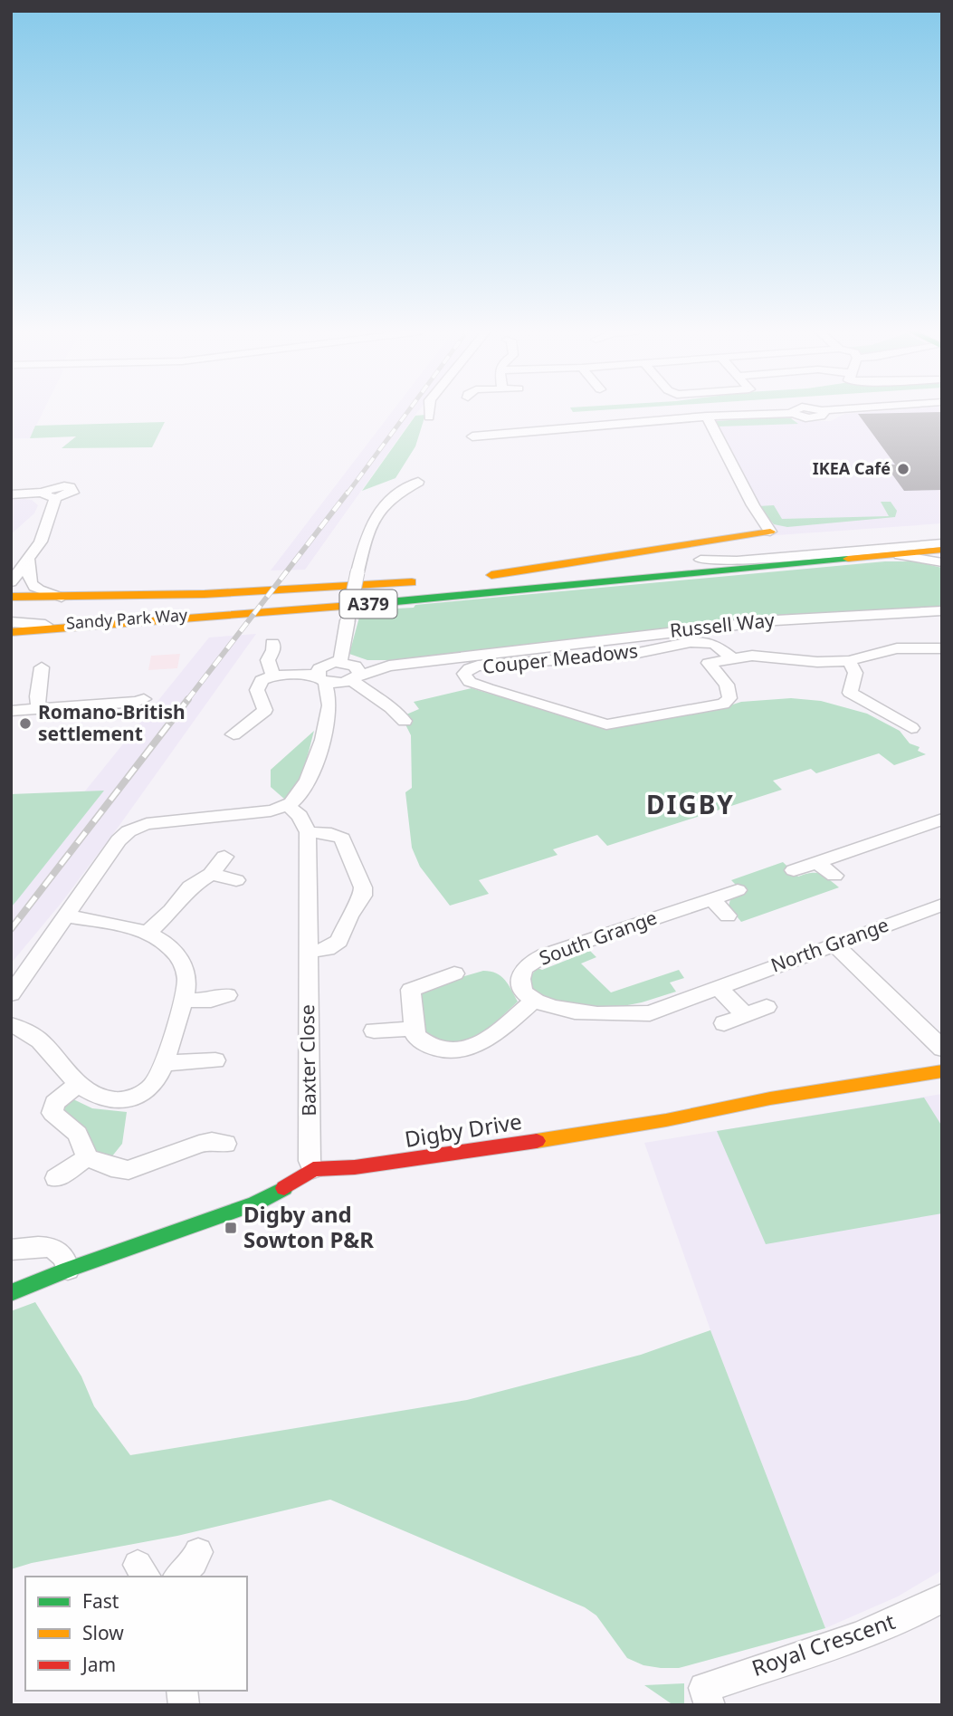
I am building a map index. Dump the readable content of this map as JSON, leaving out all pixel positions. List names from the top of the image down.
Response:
{
  "streets": {
    "main road": ["A379", "Digby Drive"],
    "street": [
      "Sandy Park Way",
      "Russell Way",
      "Couper Meadows",
      "South Grange",
      "North Grange",
      "Baxter Close",
      "Royal Crescent"
    ]
  },
  "crossings": [
    ["A379", "Sandy Park Way"],
    ["South Grange", "North Grange"],
    ["Baxter Close", "Digby Drive"]
  ],
  "districts": ["DIGBY"],
  "places": {
    "other": ["IKEA Café", "Romano-British settlement"],
    "transit": ["Digby and Sowton P&R"]
  },
  "legend": ["Fast", "Slow", "Jam"]
}
